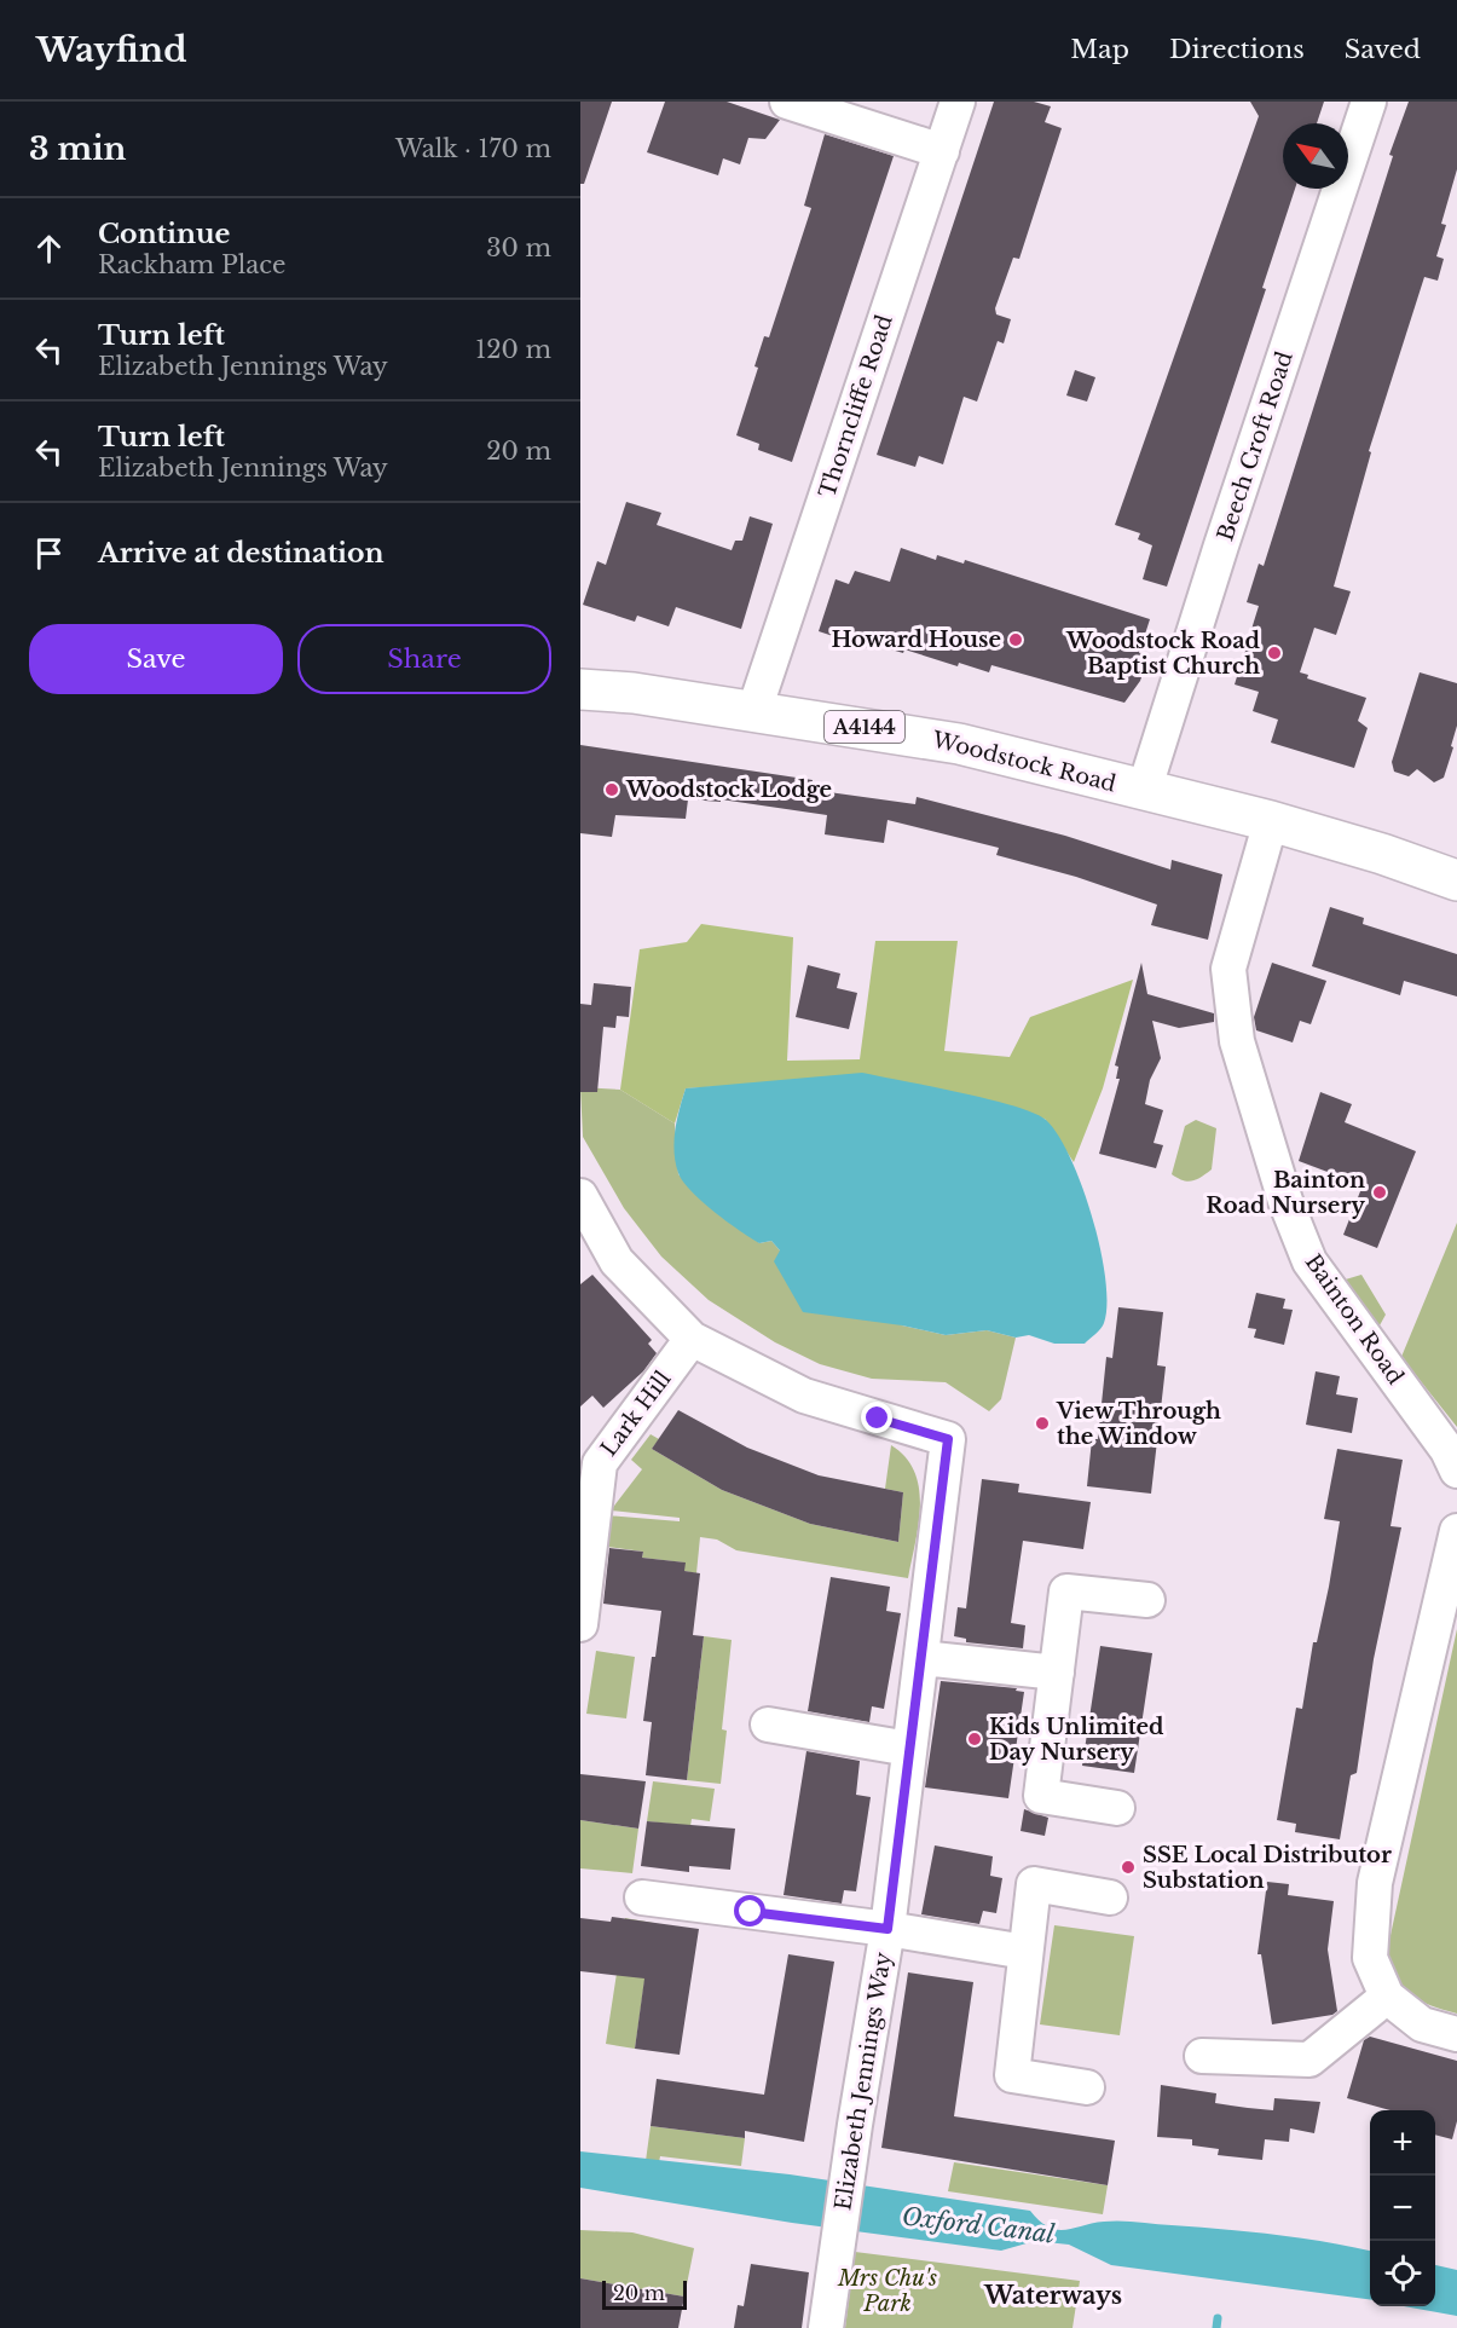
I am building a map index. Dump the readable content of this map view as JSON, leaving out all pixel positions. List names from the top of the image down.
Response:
{
  "streets": {
    "main road": ["A4144", "Woodstock Road"],
    "street": [
      "Thorncliffe Road",
      "Beech Croft Road",
      "Bainton Road",
      "Lark Hill",
      "Elizabeth Jennings Way"
    ]
  },
  "crossings": [
    ["Thorncliffe Road", "Woodstock Road"],
    ["Beech Croft Road", "Woodstock Road"],
    ["Woodstock Road", "Bainton Road"],
    ["Lark Hill", "Elizabeth Jennings Way"]
  ],
  "districts": ["Waterways"],
  "water": ["Oxford Canal"],
  "parks": ["Mrs Chu's Park"],
  "places": [
    "Howard House",
    "Woodstock Road Baptist Church",
    "Woodstock Lodge",
    "Bainton Road Nursery",
    "View Through the Window",
    "Kids Unlimited Day Nursery",
    "SSE Local Distributor Substation"
  ],
  "scale_bar": "20 m",
  "north": "top left",
  "page": {
    "header": "Wayfind",
    "nav": ["Map", "Directions", "Saved"],
    "heading": ["3 min", "Walk · 170 m"],
    "list": [
      ["Continue", "Rackham Place", "30 m"],
      ["Turn left", "Elizabeth Jennings Way", "120 m"],
      ["Turn left", "Elizabeth Jennings Way", "20 m"],
      "Arrive at destination"
    ],
    "buttons": ["Save", "Share"],
    "map_buttons": ["+", "−"],
    "scale": "20 m"
  }
}
